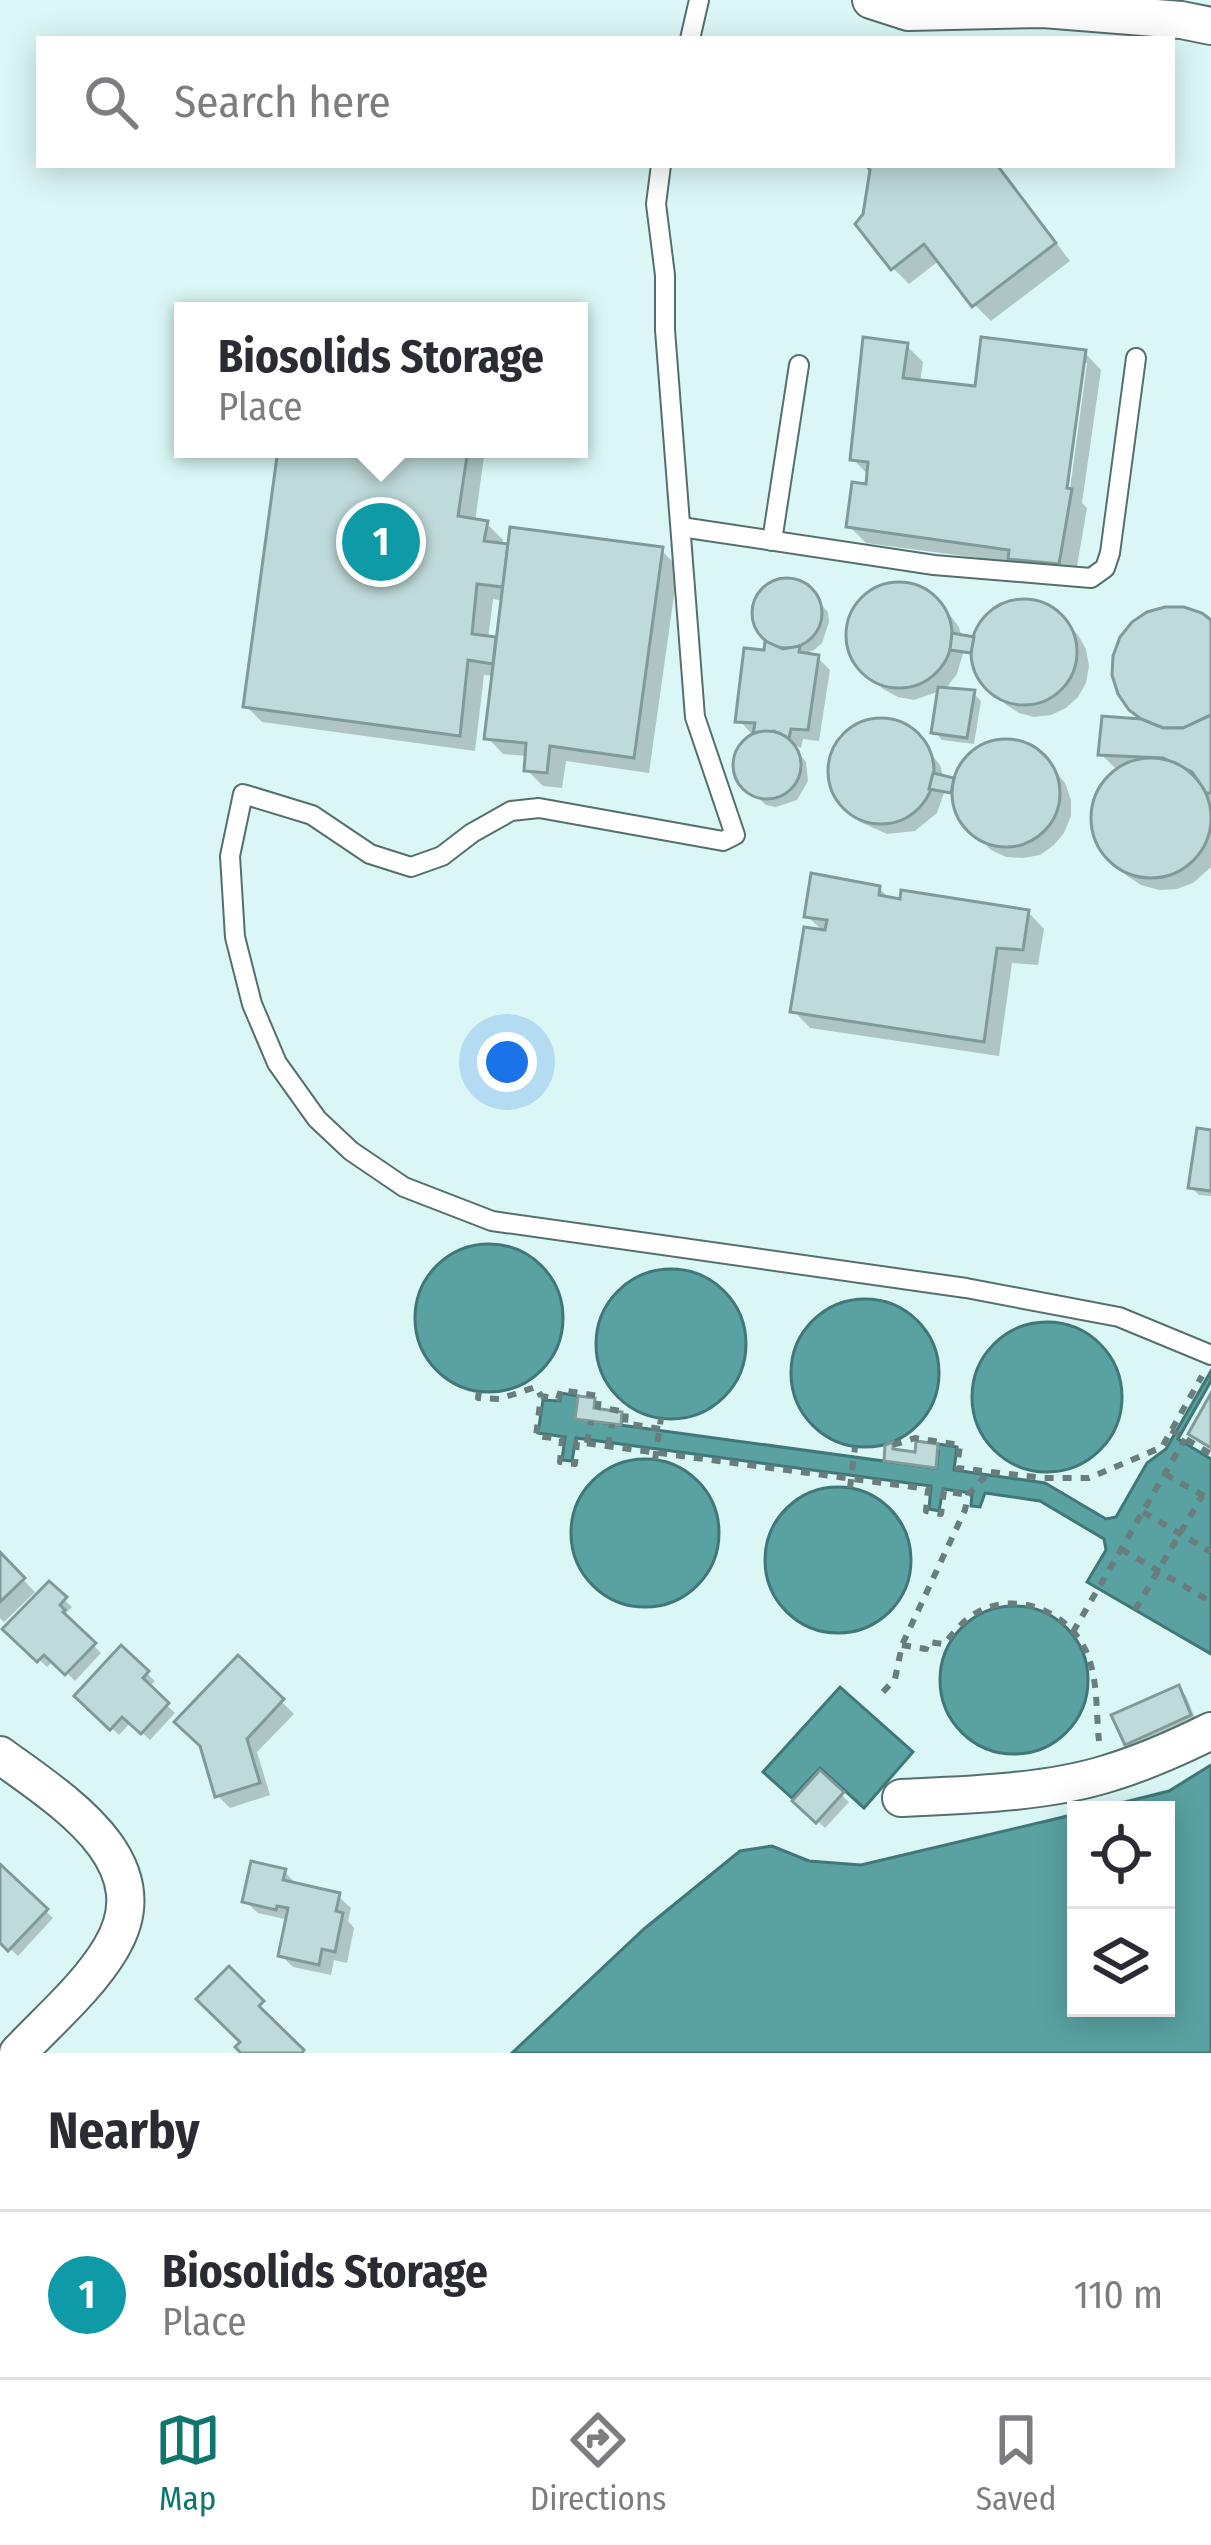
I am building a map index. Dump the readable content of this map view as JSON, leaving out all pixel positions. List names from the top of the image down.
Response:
{
  "page": {
    "search": "Search here",
    "popup": ["Biosolids Storage", "Place"],
    "pins": "1",
    "heading": "Nearby",
    "list": [
      {
        "mark": "1",
        "name": "Biosolids Storage",
        "note": "Place",
        "value": "110 m"
      }
    ],
    "nav": ["Map", "Directions", "Saved"]
  }
}
